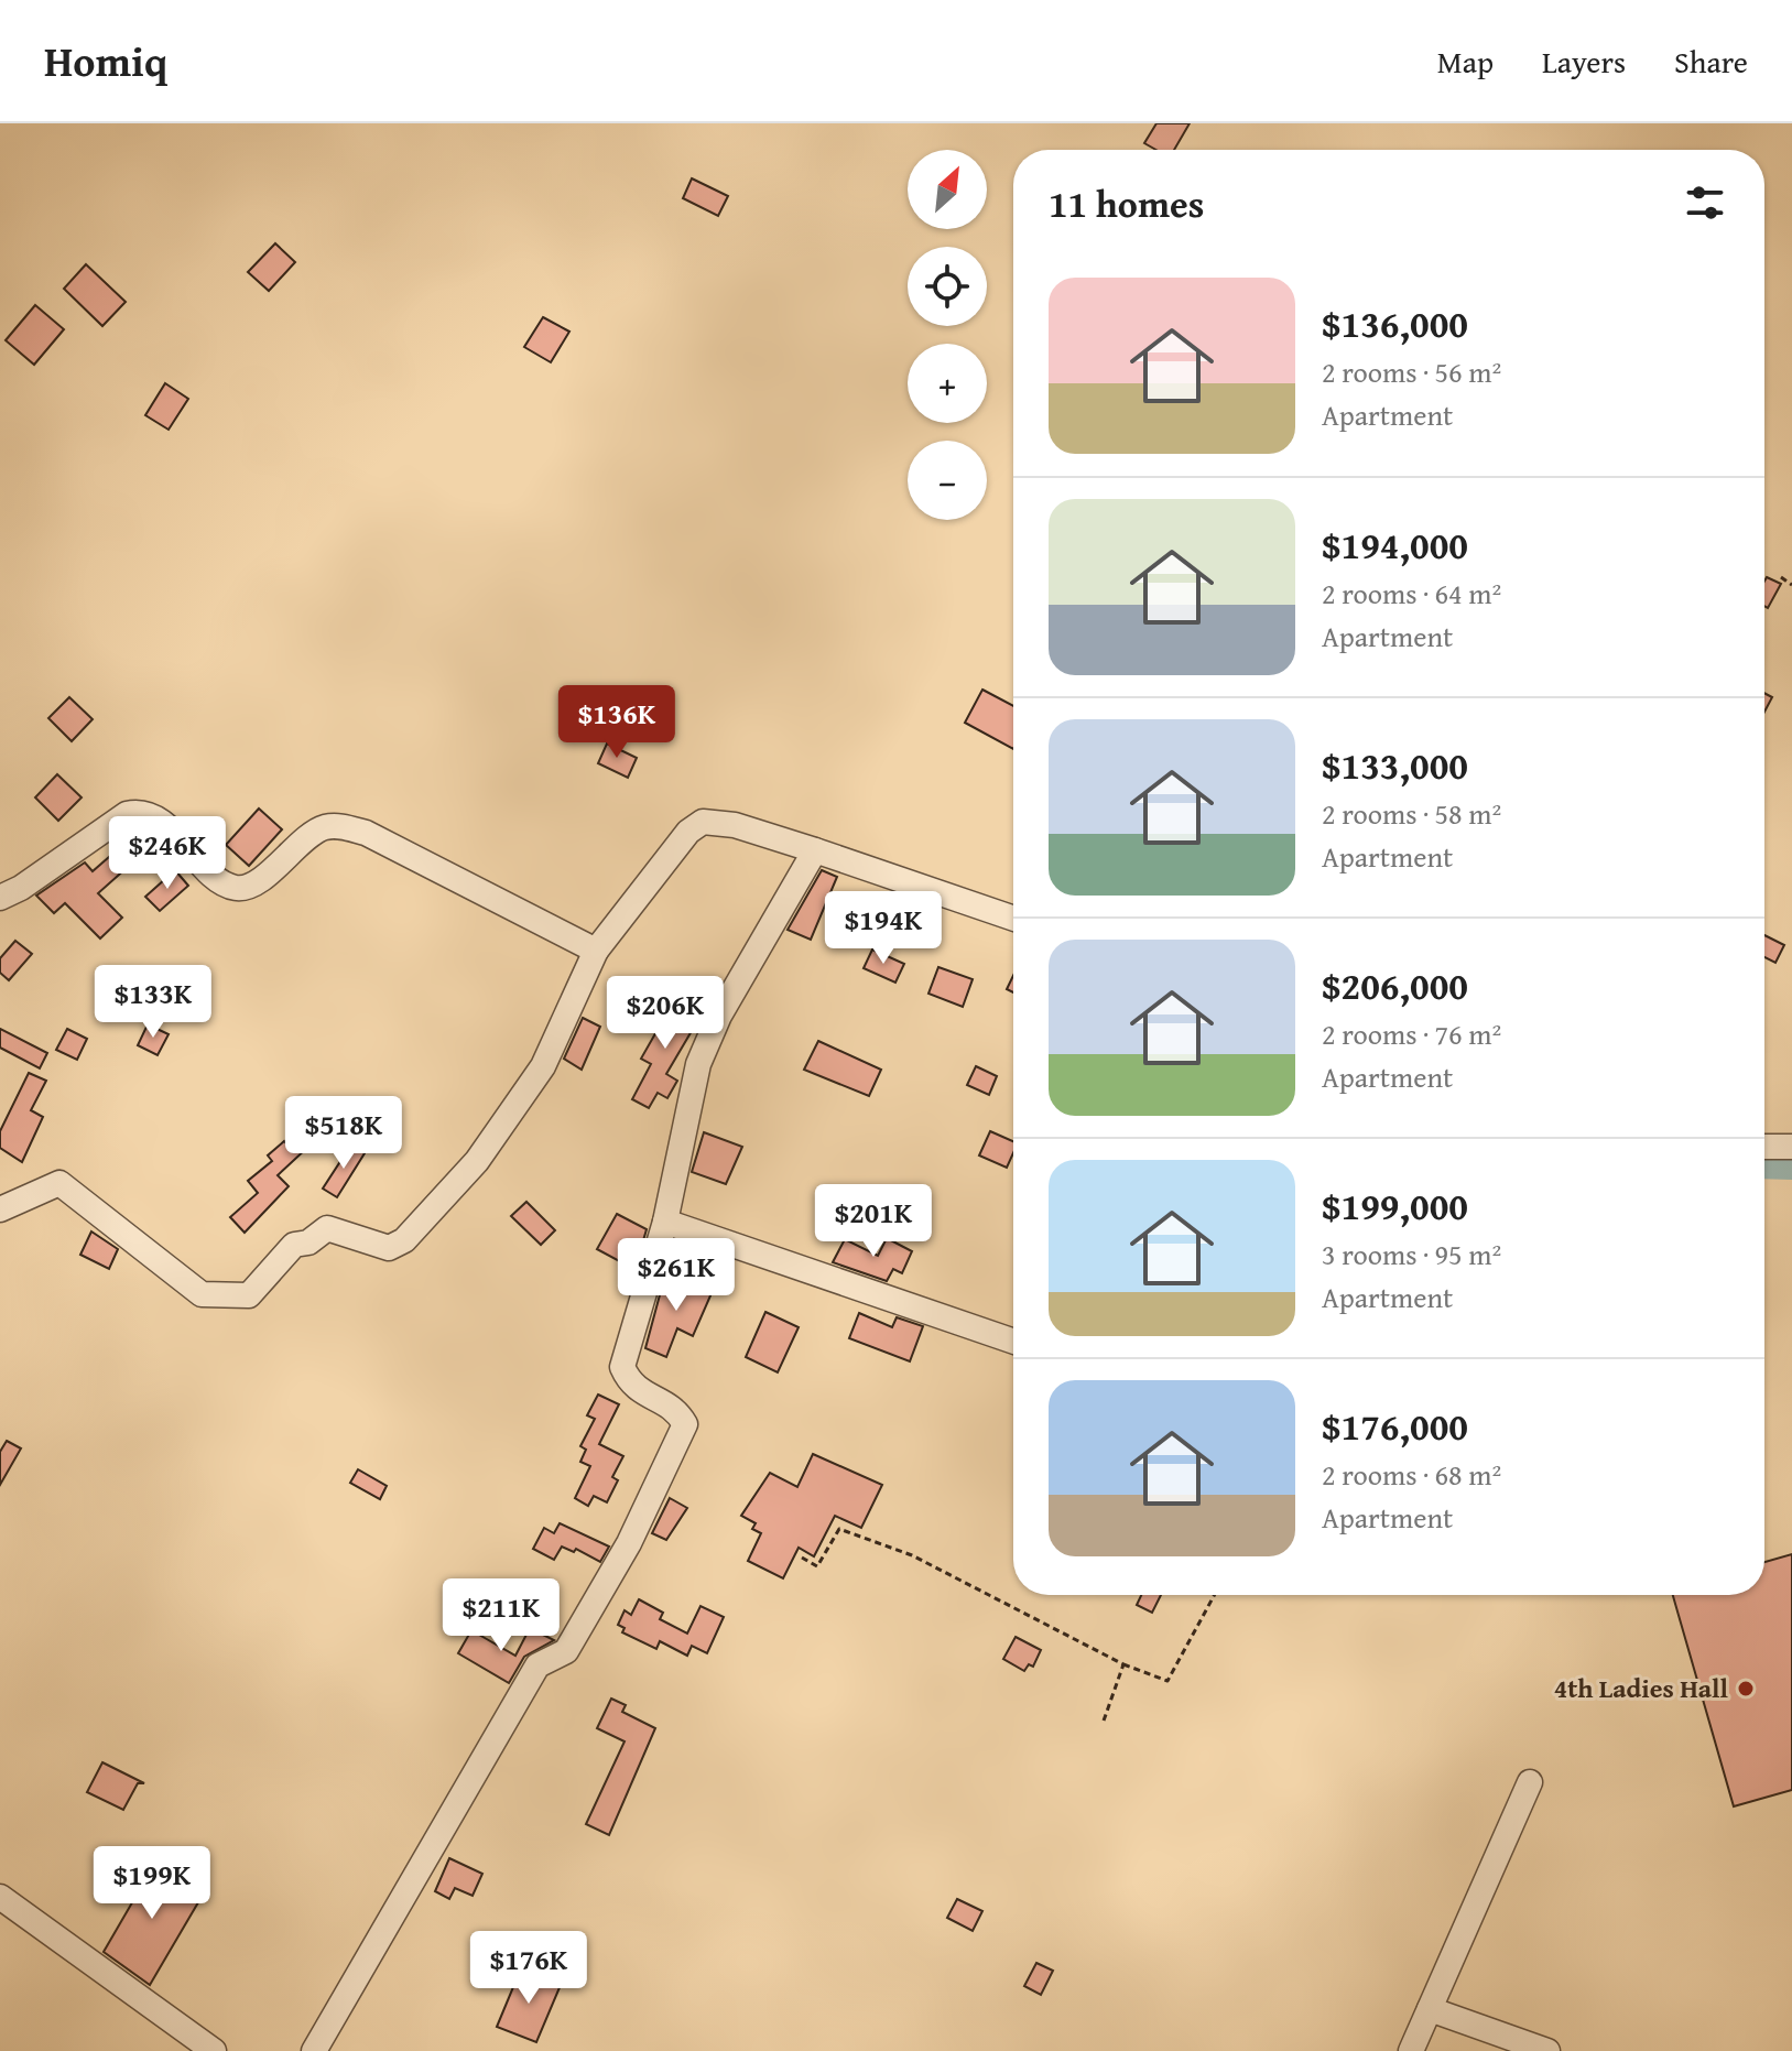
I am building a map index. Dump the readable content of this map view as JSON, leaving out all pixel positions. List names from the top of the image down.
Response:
{
  "places": ["4th Ladies Hall"],
  "north": "top right",
  "page": {
    "header": "Homiq",
    "nav": ["Map", "Layers", "Share"],
    "map_buttons": ["+", "−"],
    "heading": "11 homes",
    "list": [
      {
        "name": "$136,000",
        "note": "2 rooms · 56 m² · Apartment"
      },
      {
        "name": "$194,000",
        "note": "2 rooms · 64 m² · Apartment"
      },
      {
        "name": "$133,000",
        "note": "2 rooms · 58 m² · Apartment"
      },
      {
        "name": "$206,000",
        "note": "2 rooms · 76 m² · Apartment"
      },
      {
        "name": "$199,000",
        "note": "3 rooms · 95 m² · Apartment"
      },
      {
        "name": "$176,000",
        "note": "2 rooms · 68 m² · Apartment"
      }
    ],
    "price": [
      "$136K",
      "$246K",
      "$194K",
      "$133K",
      "$206K",
      "$518K",
      "$201K",
      "$261K",
      "$211K",
      "$199K",
      "$176K"
    ]
  }
}
